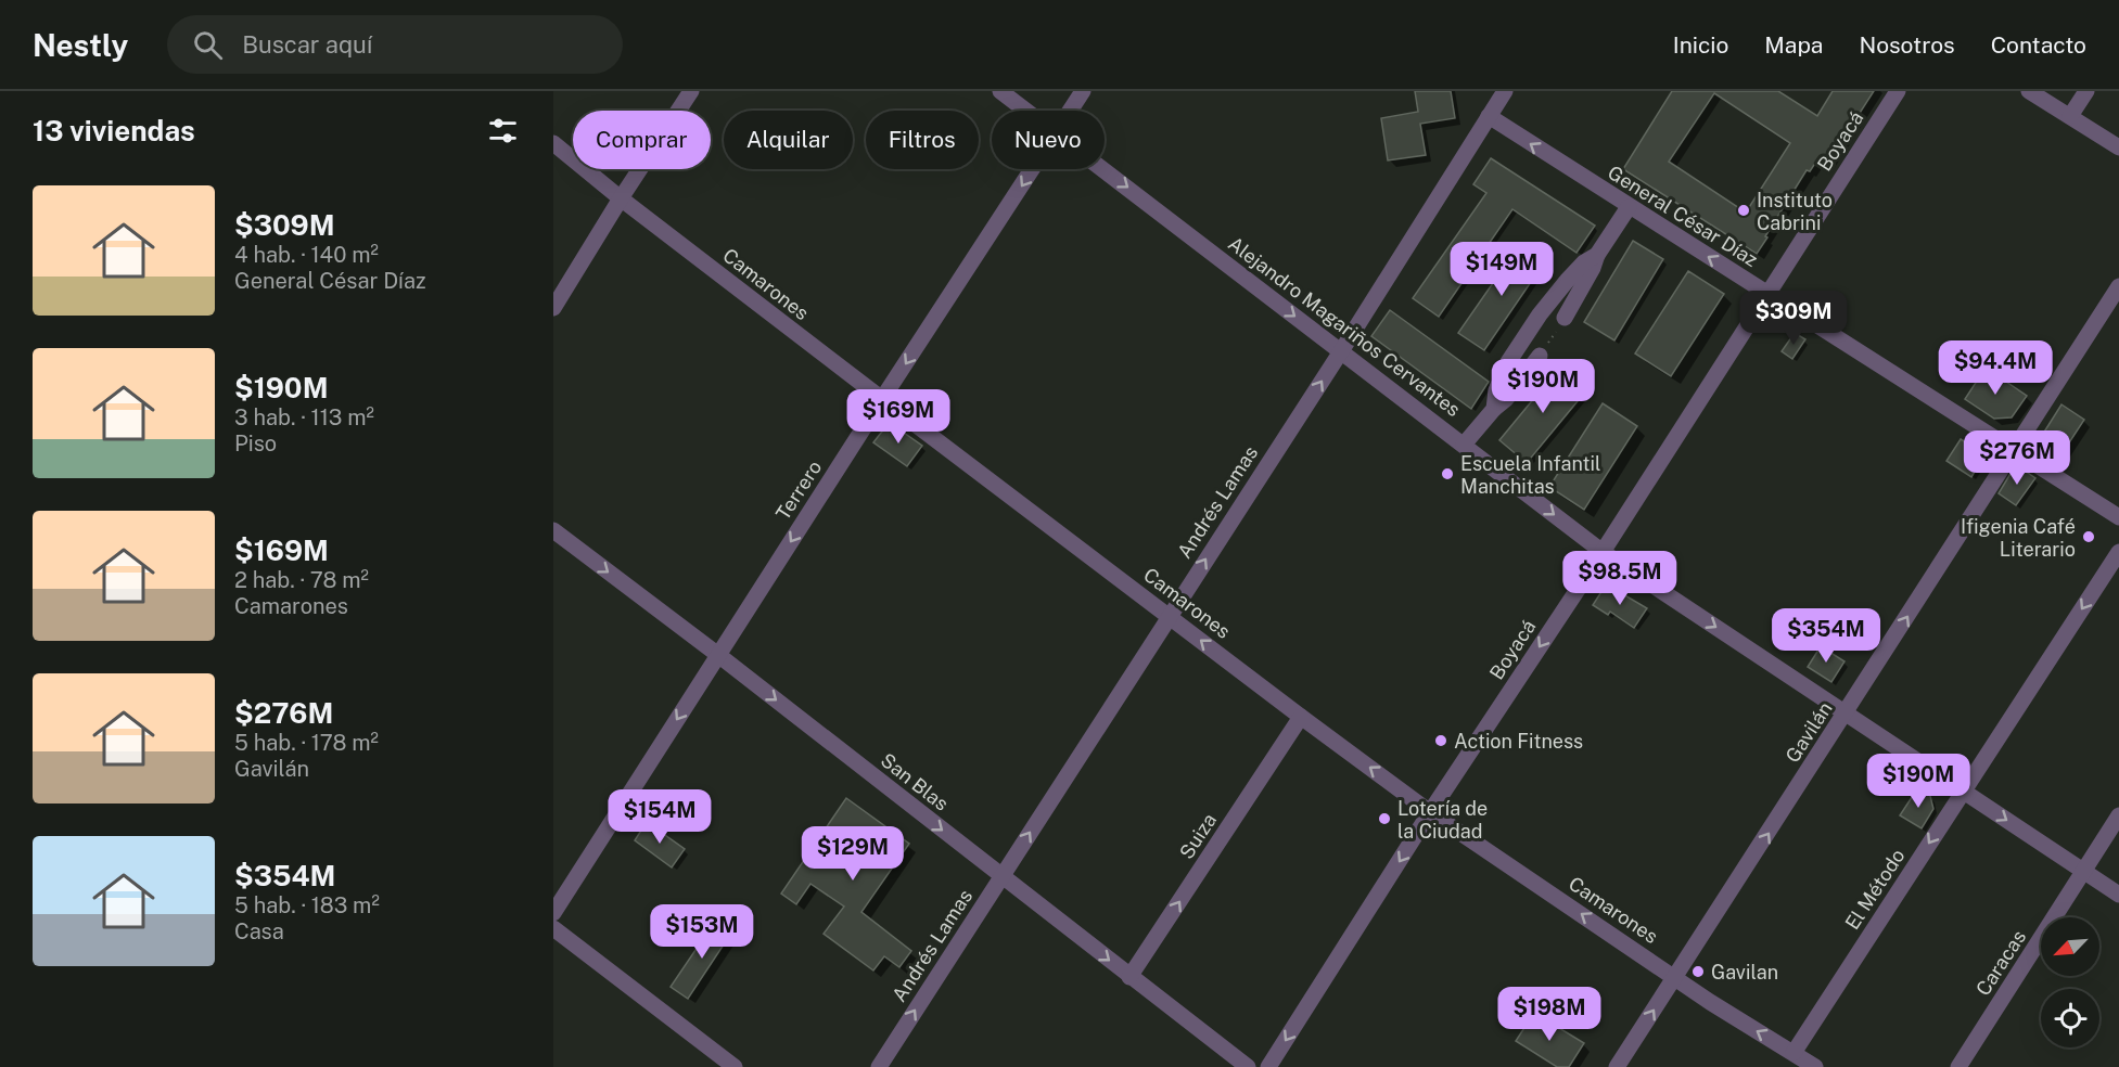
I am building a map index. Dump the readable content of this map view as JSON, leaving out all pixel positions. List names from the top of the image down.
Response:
{
  "streets": {
    "street": [
      "Boyacá",
      "General César Díaz",
      "Camarones",
      "Alejandro Magariños Cervantes",
      "Terrero",
      "Andrés Lamas",
      "Gavilán",
      "San Blas",
      "Suiza",
      "El Método",
      "Caracas"
    ]
  },
  "crossings": [
    ["Boyacá", "General César Díaz"],
    ["Boyacá", "Camarones"],
    ["Boyacá", "Alejandro Magariños Cervantes"],
    ["General César Díaz", "Andrés Lamas"],
    ["General César Díaz", "Gavilán"],
    ["Camarones", "Terrero"],
    ["Camarones", "Andrés Lamas"],
    ["Camarones", "Gavilán"],
    ["Camarones", "Suiza"],
    ["Camarones", "El Método"],
    ["Alejandro Magariños Cervantes", "Andrés Lamas"],
    ["Alejandro Magariños Cervantes", "Gavilán"],
    ["Alejandro Magariños Cervantes", "El Método"],
    ["Alejandro Magariños Cervantes", "Caracas"],
    ["Terrero", "San Blas"],
    ["Andrés Lamas", "San Blas"],
    ["San Blas", "Suiza"]
  ],
  "one_way": [
    "Boyacá",
    "General César Díaz",
    "Camarones",
    "Alejandro Magariños Cervantes",
    "Terrero",
    "Andrés Lamas",
    "Gavilán",
    "San Blas",
    "Suiza",
    "El Método"
  ],
  "places": [
    "Instituto Cabrini",
    "Escuela Infantil Manchitas",
    "Ifigenia Café Literario",
    "Action Fitness",
    "Lotería de la Ciudad",
    "Gavilan"
  ],
  "north": "bottom left",
  "page": {
    "header": "Nestly",
    "search": "Buscar aquí",
    "nav": [
      "Inicio",
      "Mapa",
      "Nosotros",
      "Contacto"
    ],
    "heading": "13 viviendas",
    "chip": [
      "Comprar",
      "Alquilar",
      "Filtros",
      "Nuevo"
    ],
    "list": [
      {
        "name": "$309M",
        "note": "4 hab. · 140 m² · General César Díaz"
      },
      {
        "name": "$190M",
        "note": "3 hab. · 113 m² · Piso"
      },
      {
        "name": "$169M",
        "note": "2 hab. · 78 m² · Camarones"
      },
      {
        "name": "$276M",
        "note": "5 hab. · 178 m² · Gavilán"
      },
      {
        "name": "$354M",
        "note": "5 hab. · 183 m² · Casa"
      }
    ],
    "price": [
      "$149M",
      "$309M",
      "$94.4M",
      "$190M",
      "$169M",
      "$276M",
      "$98.5M",
      "$354M",
      "$190M",
      "$154M",
      "$129M",
      "$153M",
      "$198M"
    ]
  }
}
